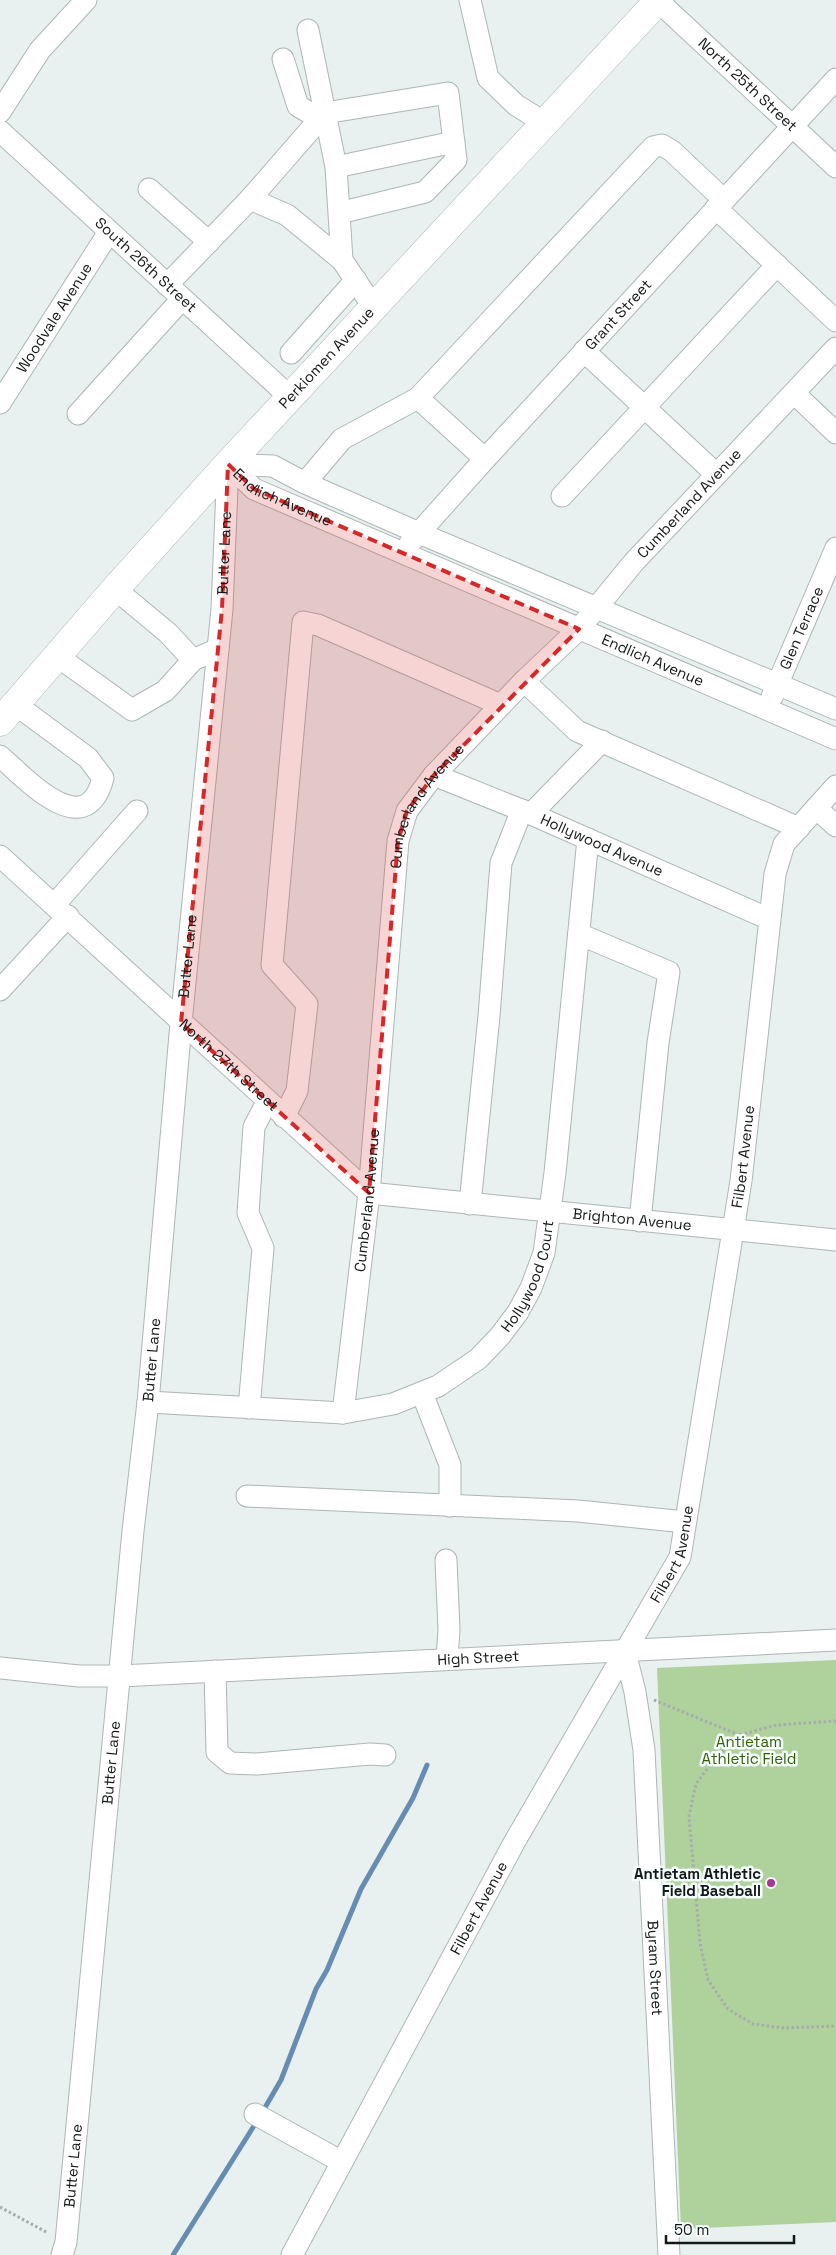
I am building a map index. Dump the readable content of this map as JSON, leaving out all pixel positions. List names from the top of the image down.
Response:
{
  "streets": {
    "main road": ["Perkiomen Avenue"],
    "street": [
      "North 25th Street",
      "South 26th Street",
      "Grant Street",
      "Woodvale Avenue",
      "Endlich Avenue",
      "Cumberland Avenue",
      "Butter Lane",
      "Glen Terrace",
      "Hollywood Avenue",
      "North 27th Street",
      "Filbert Avenue",
      "Brighton Avenue",
      "Hollywood Court",
      "High Street",
      "Byram Street"
    ]
  },
  "crossings": [
    ["North 25th Street", "Grant Street"],
    ["North 25th Street", "Perkiomen Avenue"],
    ["South 26th Street", "Woodvale Avenue"],
    ["South 26th Street", "Perkiomen Avenue"],
    ["Grant Street", "Endlich Avenue"],
    ["Perkiomen Avenue", "Endlich Avenue"],
    ["Perkiomen Avenue", "Butter Lane"],
    ["Endlich Avenue", "Cumberland Avenue"],
    ["Endlich Avenue", "Butter Lane"],
    ["Endlich Avenue", "Glen Terrace"],
    ["Cumberland Avenue", "Hollywood Avenue"],
    ["Cumberland Avenue", "North 27th Street"],
    ["Cumberland Avenue", "Brighton Avenue"],
    ["Cumberland Avenue", "Hollywood Court"],
    ["Butter Lane", "North 27th Street"],
    ["Butter Lane", "Hollywood Court"],
    ["Butter Lane", "High Street"],
    ["Hollywood Avenue", "Filbert Avenue"],
    ["Hollywood Avenue", "Hollywood Court"],
    ["North 27th Street", "Brighton Avenue"],
    ["Filbert Avenue", "Brighton Avenue"],
    ["Filbert Avenue", "High Street"],
    ["Filbert Avenue", "Byram Street"],
    ["Brighton Avenue", "Hollywood Court"],
    ["High Street", "Byram Street"]
  ],
  "parks": ["Antietam Athletic Field"],
  "places": ["Antietam Athletic Field Baseball"],
  "scale_bar": "50 m"
}
